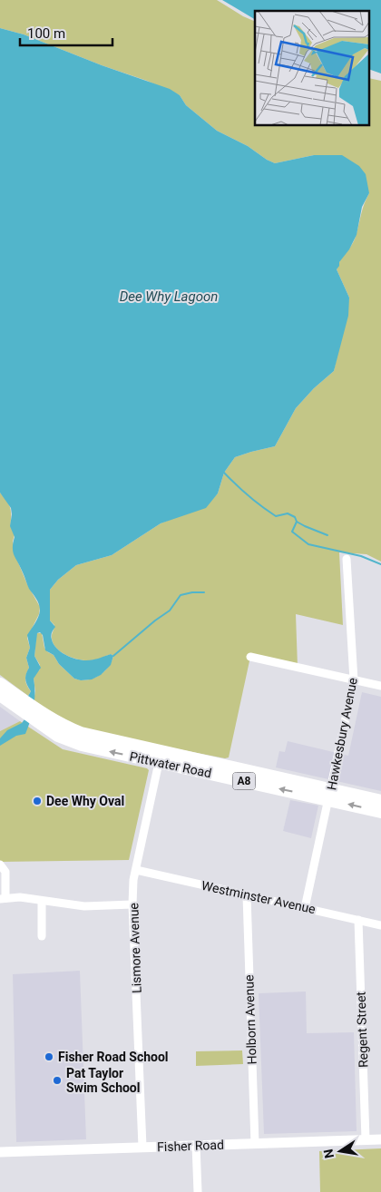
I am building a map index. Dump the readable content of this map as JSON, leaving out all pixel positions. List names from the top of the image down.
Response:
{
  "streets": {
    "highway": ["Pittwater Road", "A8"],
    "main road": ["Fisher Road"],
    "street": [
      "Hawkesbury Avenue",
      "Westminster Avenue",
      "Lismore Avenue",
      "Holborn Avenue",
      "Regent Street"
    ]
  },
  "crossings": [
    ["Hawkesbury Avenue", "Pittwater Road"],
    ["Hawkesbury Avenue", "Westminster Avenue"],
    ["Pittwater Road", "Lismore Avenue"],
    ["Westminster Avenue", "Lismore Avenue"],
    ["Westminster Avenue", "Holborn Avenue"],
    ["Westminster Avenue", "Regent Street"],
    ["Lismore Avenue", "Fisher Road"],
    ["Holborn Avenue", "Fisher Road"],
    ["Regent Street", "Fisher Road"]
  ],
  "water": ["Dee Why Lagoon"],
  "places": ["Dee Why Oval", "Fisher Road School", "Pat Taylor Swim School"],
  "scale_bar": "100 m",
  "north": "left"
}
